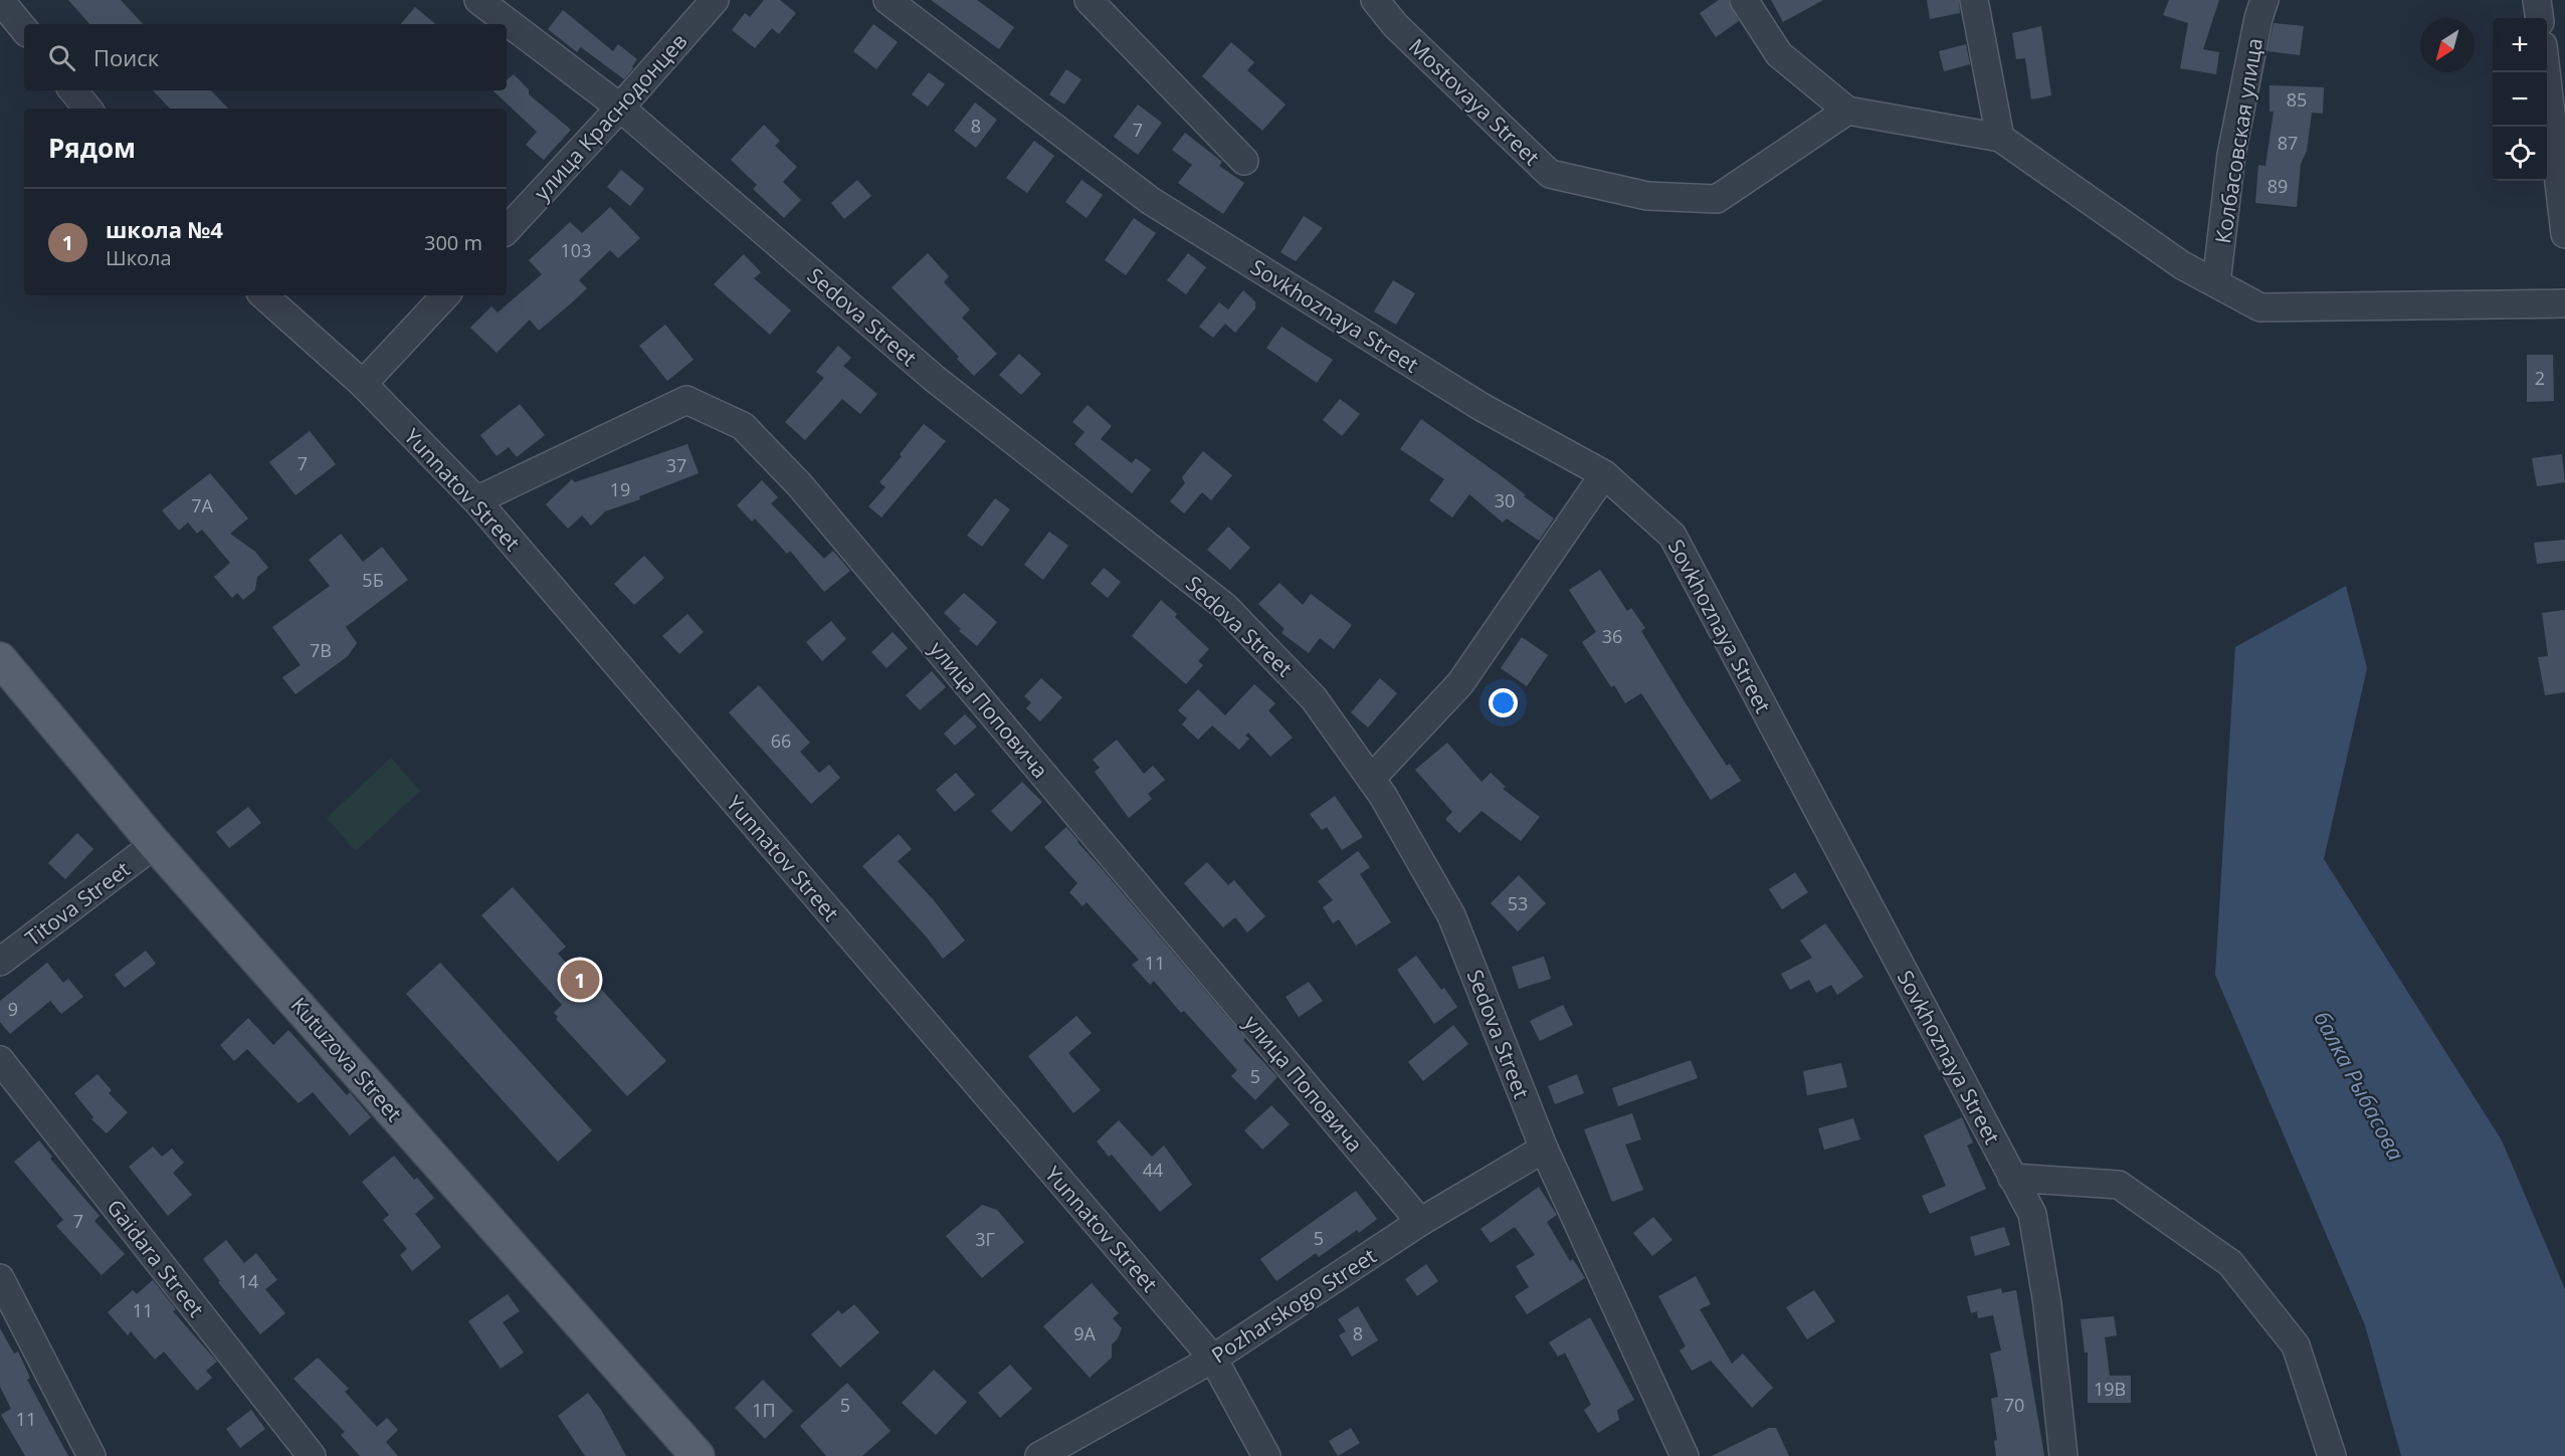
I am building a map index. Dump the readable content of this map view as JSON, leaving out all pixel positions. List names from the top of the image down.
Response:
{
  "streets": {
    "main road": ["Kutuzova Street"],
    "street": [
      "Mostovaya Street",
      "улица Краснодонцев",
      "Колбасовская улица",
      "Sovkhoznaya Street",
      "Sedova Street",
      "Yunnatov Street",
      "улица Поповича",
      "Titova Street",
      "Gaidara Street",
      "Pozharskogo Street"
    ]
  },
  "crossings": [
    ["улица Краснодонцев", "Sedova Street"],
    ["Sedova Street", "Pozharskogo Street"],
    ["Yunnatov Street", "улица Поповича"],
    ["Yunnatov Street", "Pozharskogo Street"],
    ["улица Поповича", "Pozharskogo Street"],
    ["Titova Street", "Kutuzova Street"]
  ],
  "water": ["балка Рыбасова"],
  "house_numbers": [
    "85",
    "8",
    "7",
    "87",
    "89",
    "103",
    "2",
    "7",
    "37",
    "19",
    "30",
    "7А",
    "5Б",
    "36",
    "7В",
    "66",
    "53",
    "11",
    "9",
    "5",
    "44",
    "7",
    "5",
    "3Г",
    "14",
    "11",
    "9А",
    "8",
    "19В",
    "5",
    "70",
    "1П",
    "11"
  ],
  "north": "bottom left",
  "page": {
    "map_buttons": ["+", "−"],
    "search": "Поиск",
    "heading": "Рядом",
    "list": [
      {
        "mark": "1",
        "name": "школа №4",
        "note": "Школа",
        "value": "300 m"
      }
    ],
    "pins": "1"
  }
}
